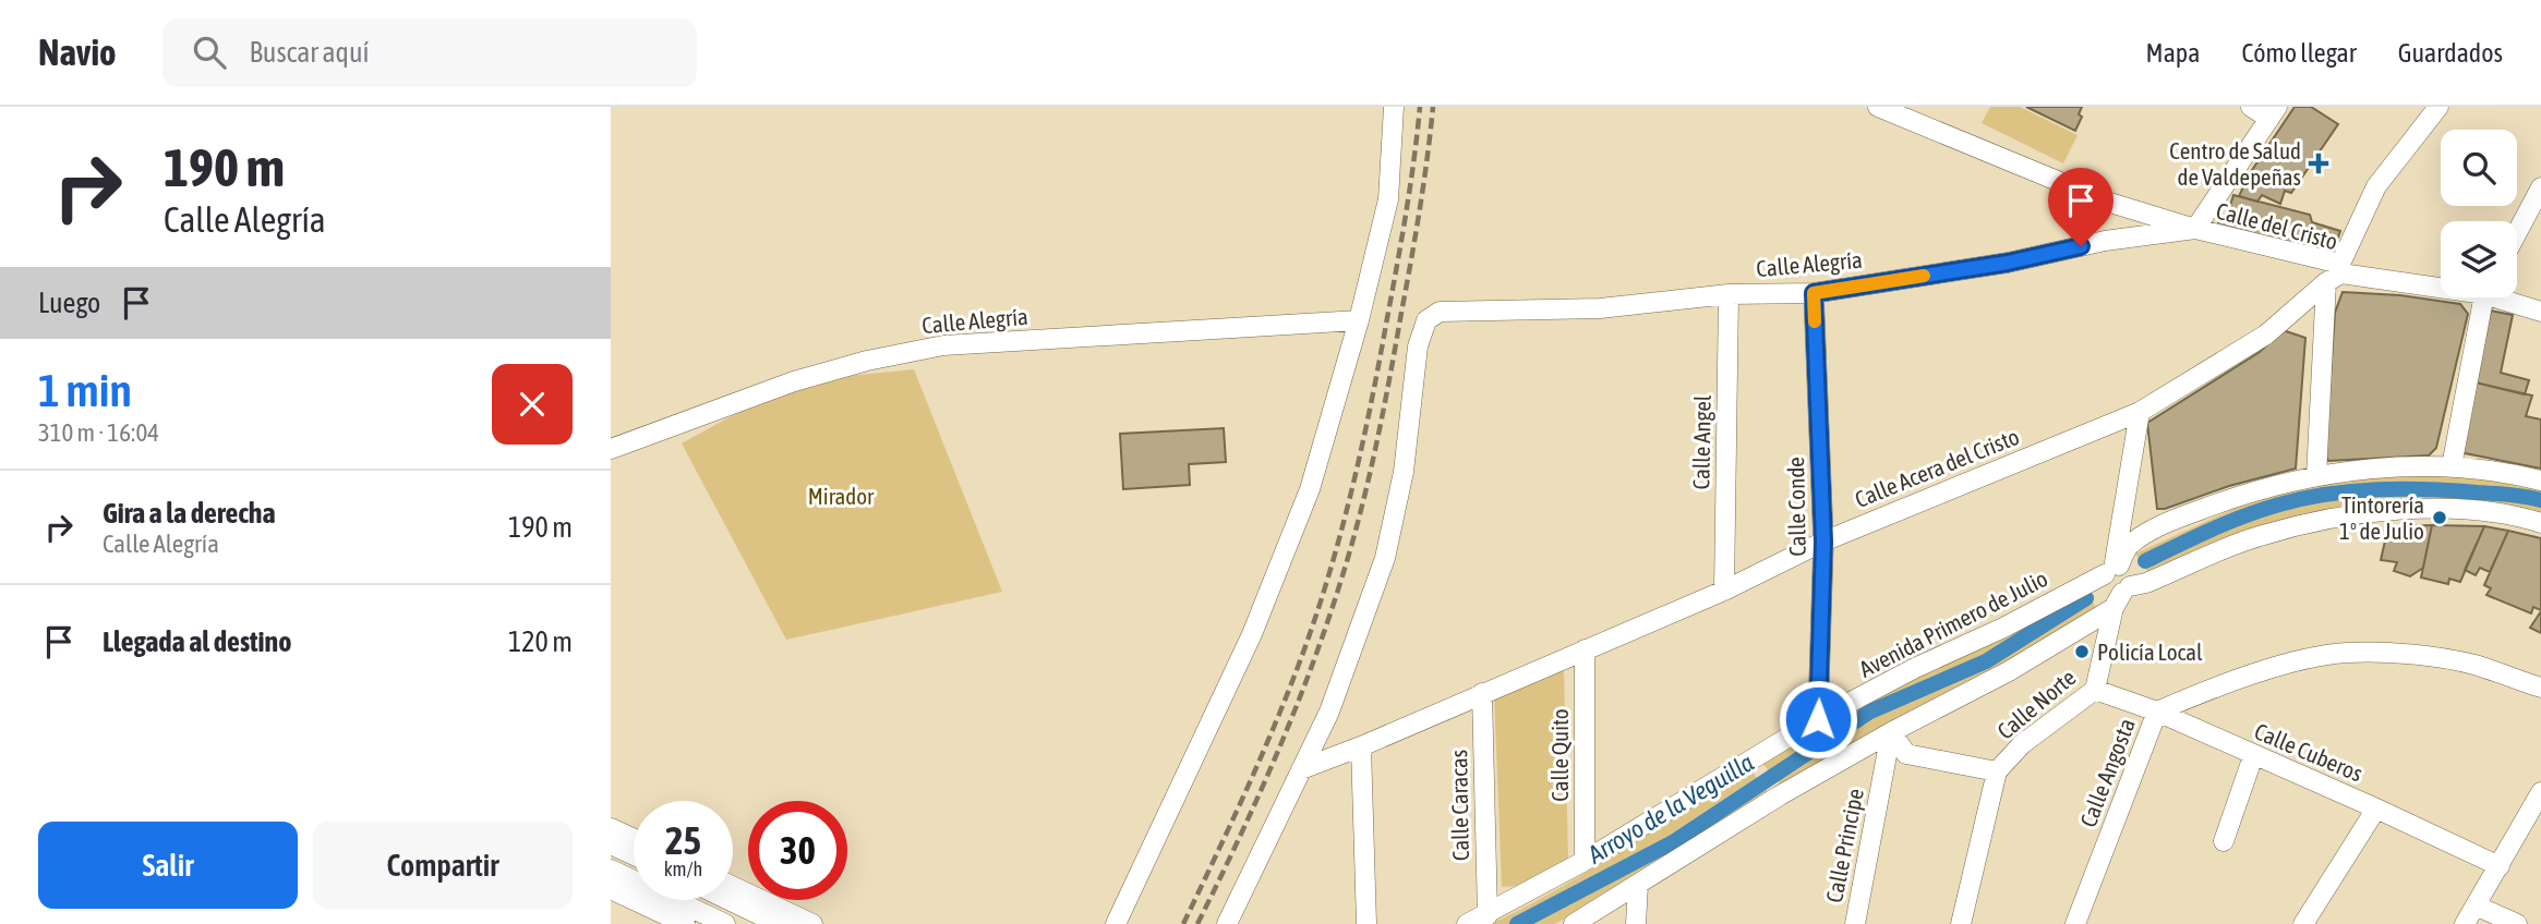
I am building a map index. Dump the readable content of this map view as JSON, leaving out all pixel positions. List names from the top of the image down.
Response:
{
  "streets": {
    "street": [
      "Calle del Cristo",
      "Calle Alegría",
      "Calle Angel",
      "Calle Acera del Cristo",
      "Calle Conde",
      "Avenida Primero de Julio",
      "Calle Norte",
      "Calle Cuberos",
      "Calle Quito",
      "Calle Angosta",
      "Calle Caracas",
      "Calle Principe"
    ]
  },
  "crossings": [
    ["Calle del Cristo", "Calle Alegría"],
    ["Calle del Cristo", "Calle Acera del Cristo"],
    ["Calle Alegría", "Calle Angel"],
    ["Calle Alegría", "Calle Acera del Cristo"],
    ["Calle Alegría", "Calle Conde"],
    ["Calle Angel", "Calle Acera del Cristo"],
    ["Calle Acera del Cristo", "Calle Conde"],
    ["Calle Acera del Cristo", "Calle Quito"],
    ["Calle Acera del Cristo", "Calle Caracas"],
    ["Calle Conde", "Avenida Primero de Julio"],
    ["Avenida Primero de Julio", "Calle Quito"],
    ["Avenida Primero de Julio", "Calle Caracas"],
    ["Calle Norte", "Calle Cuberos"],
    ["Calle Cuberos", "Calle Angosta"]
  ],
  "water": ["Arroyo de la Veguilla"],
  "parks": ["Mirador"],
  "places": {
    "health": ["Centro de Salud de Valdepeñas"],
    "other": ["Tintorería 1º de Julio", "Policía Local"]
  },
  "page": {
    "header": "Navio",
    "search": "Buscar aquí",
    "nav": ["Mapa", "Cómo llegar", "Guardados"],
    "turn": ["190 m", "Calle Alegría"],
    "then": "Luego",
    "heading": ["1 min", "310 m · 16:04"],
    "list": [
      {
        "name": "Gira a la derecha",
        "note": "Calle Alegría",
        "value": "190 m"
      },
      {
        "name": "Llegada al destino",
        "value": "120 m"
      }
    ],
    "speed": "25 km/h",
    "limit": "30",
    "buttons": ["Salir", "Compartir"]
  }
}
